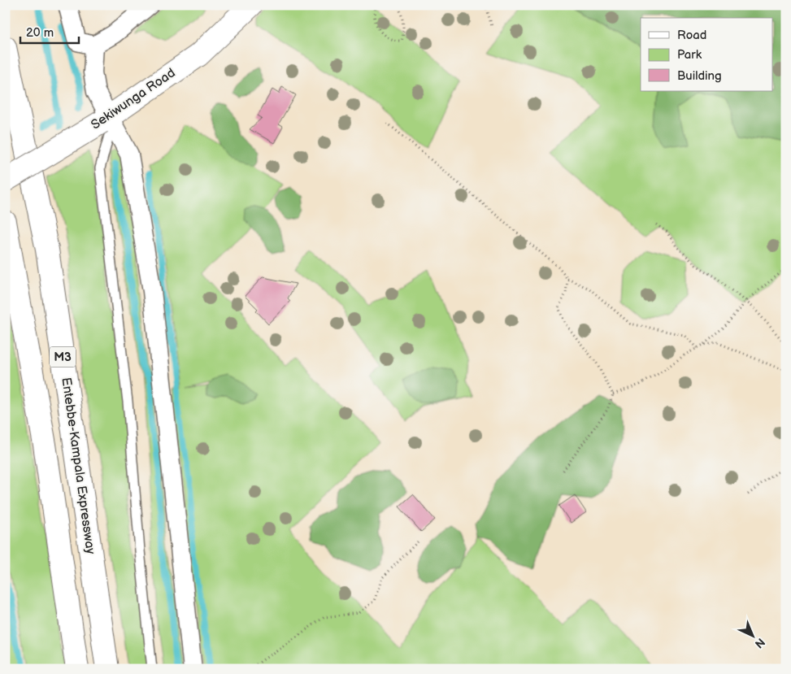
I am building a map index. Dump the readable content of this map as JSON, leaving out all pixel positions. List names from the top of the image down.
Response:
{
  "streets": {
    "main road": ["Sekiwunga Road", "M3", "Entebbe-Kampala Expressway"]
  },
  "legend": ["Road", "Park", "Building"],
  "scale_bar": "20 m",
  "north": "bottom right"
}
